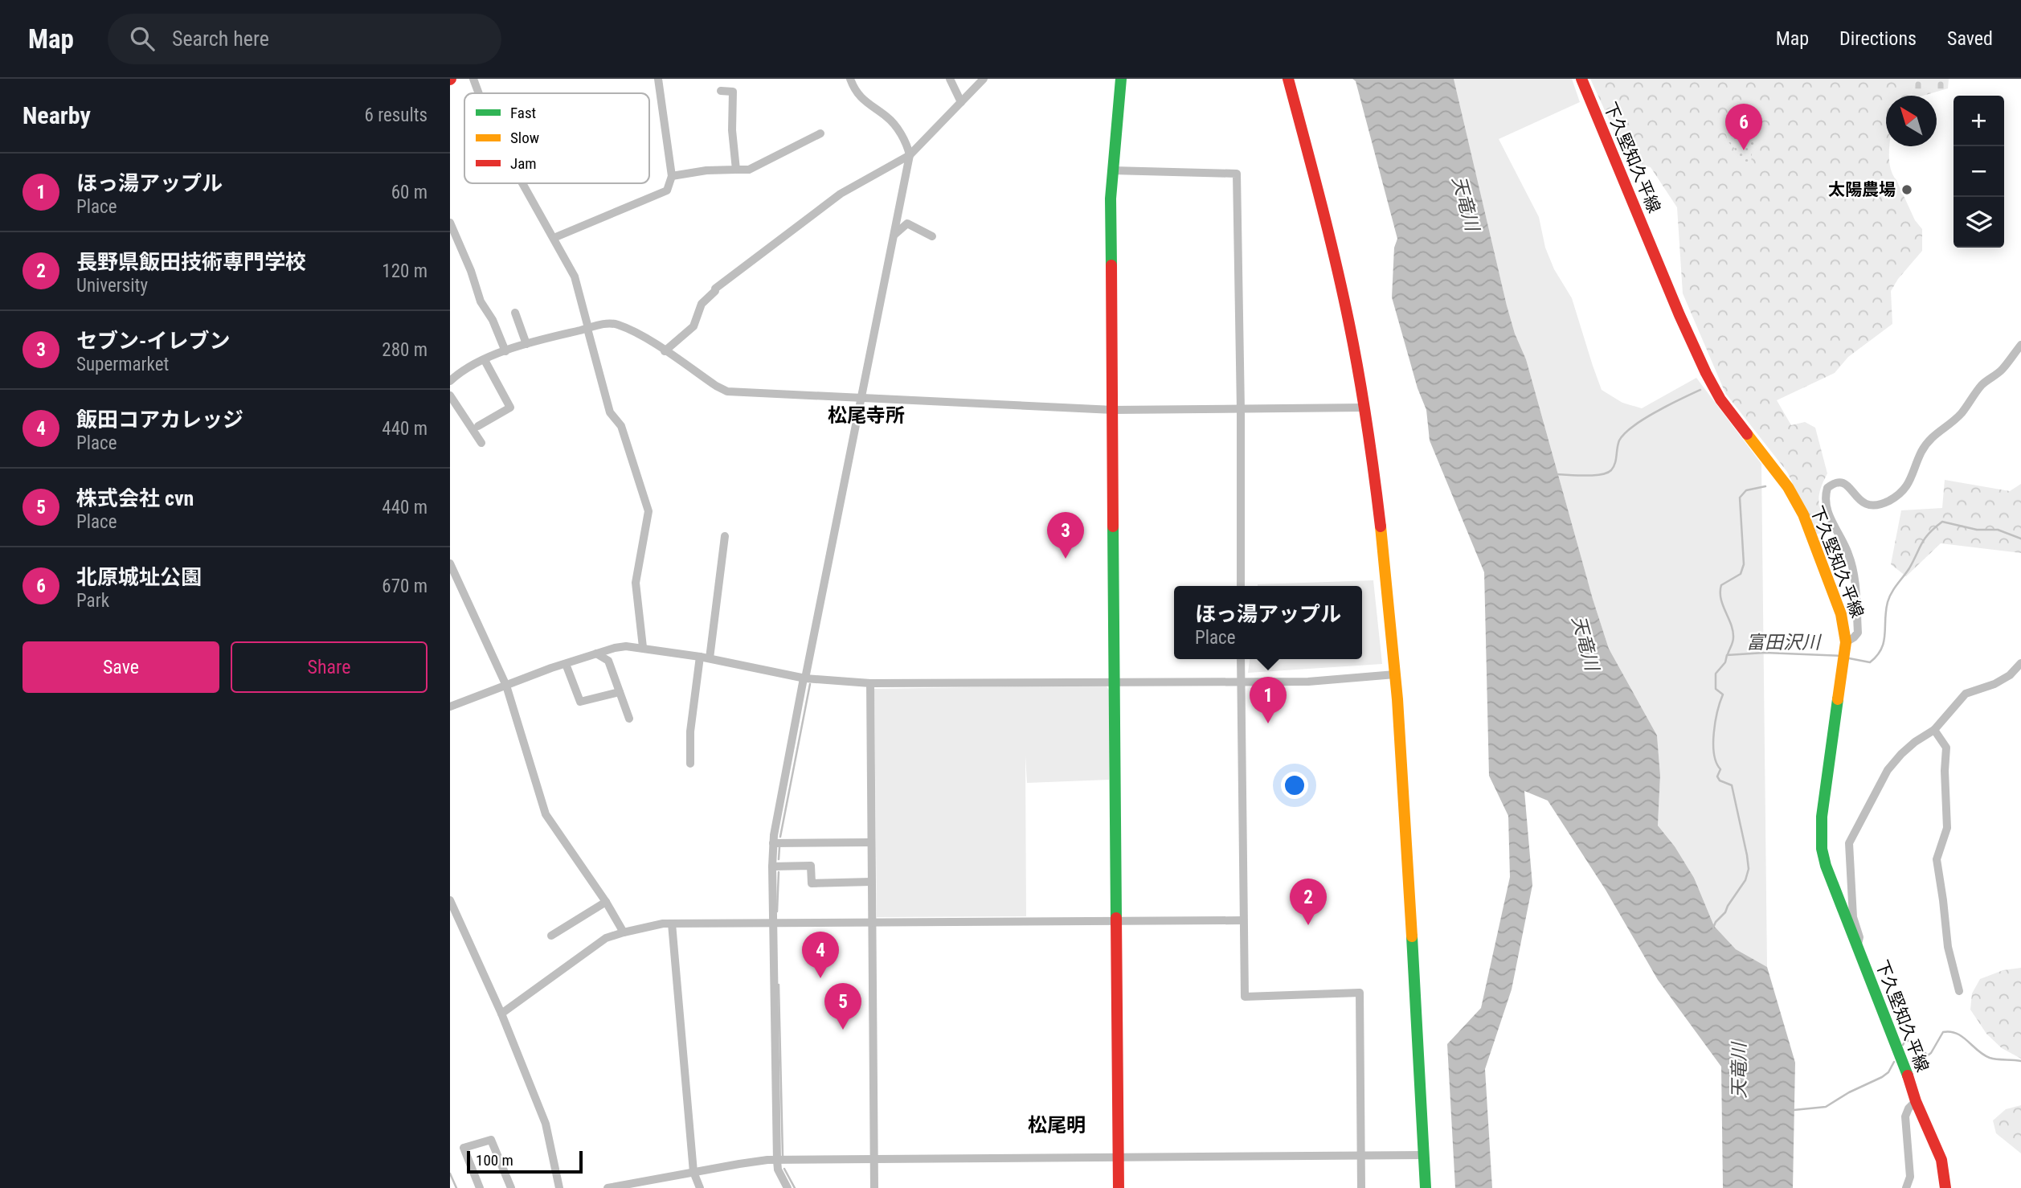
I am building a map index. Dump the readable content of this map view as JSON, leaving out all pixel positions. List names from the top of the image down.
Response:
{
  "streets": {
    "street": ["下久堅知久平線"]
  },
  "districts": ["松尾寺所", "松尾明"],
  "water": ["天竜川", "富田沢川"],
  "places": ["太陽農場"],
  "legend": ["Fast", "Slow", "Jam"],
  "scale_bar": "100 m",
  "north": "top left",
  "page": {
    "header": "Map",
    "search": "Search here",
    "nav": ["Map", "Directions", "Saved"],
    "heading": ["Nearby", "6 results"],
    "map_buttons": ["+", "−"],
    "pins": [
      "6",
      "3",
      "1",
      "2",
      "4",
      "5"
    ],
    "list": [
      {
        "mark": "1",
        "name": "ほっ湯アップル",
        "note": "Place",
        "value": "60 m"
      },
      {
        "mark": "2",
        "name": "長野県飯田技術専門学校",
        "note": "University",
        "value": "120 m"
      },
      {
        "mark": "3",
        "name": "セブン-イレブン",
        "note": "Supermarket",
        "value": "280 m"
      },
      {
        "mark": "4",
        "name": "飯田コアカレッジ",
        "note": "Place",
        "value": "440 m"
      },
      {
        "mark": "5",
        "name": "株式会社 cvn",
        "note": "Place",
        "value": "440 m"
      },
      {
        "mark": "6",
        "name": "北原城址公園",
        "note": "Park",
        "value": "670 m"
      }
    ],
    "popup": ["ほっ湯アップル", "Place"],
    "buttons": ["Save", "Share"],
    "scale": "100 m"
  }
}
